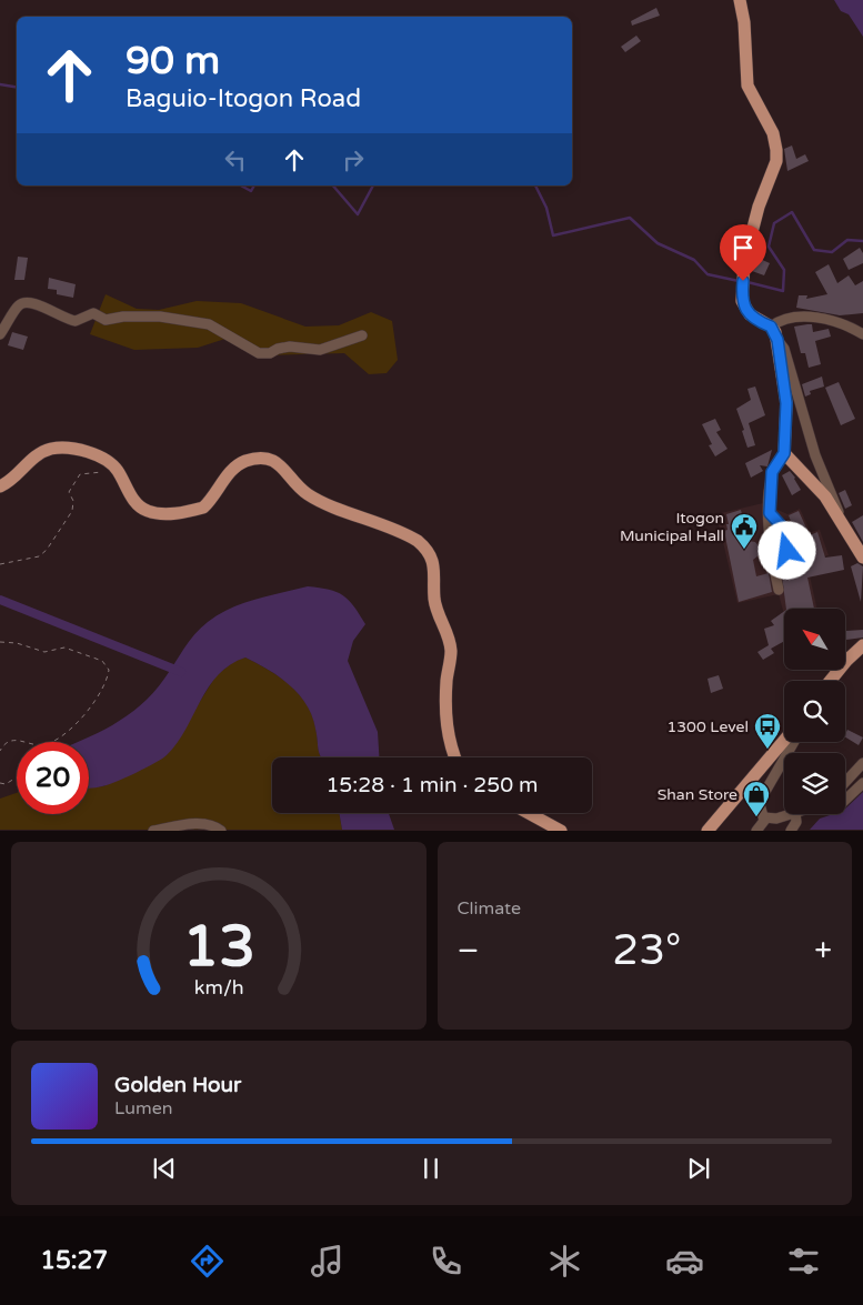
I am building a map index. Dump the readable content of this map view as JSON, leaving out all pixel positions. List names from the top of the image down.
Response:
{
  "places": {
    "public building": ["Itogon Municipal Hall"],
    "bus stop": ["1300 Level"],
    "shop": ["Shan Store"]
  },
  "north": "top left",
  "page": {
    "turn": ["90 m", "Baguio-Itogon Road"],
    "limit": "20",
    "trip": "15:28 · 1 min · 250 m",
    "tile": "Climate",
    "heat": ["−", "23°", "+"],
    "song": ["Golden Hour", "Lumen"],
    "tabs": "15:27",
    "gauge": ["13", "km/h"]
  }
}
